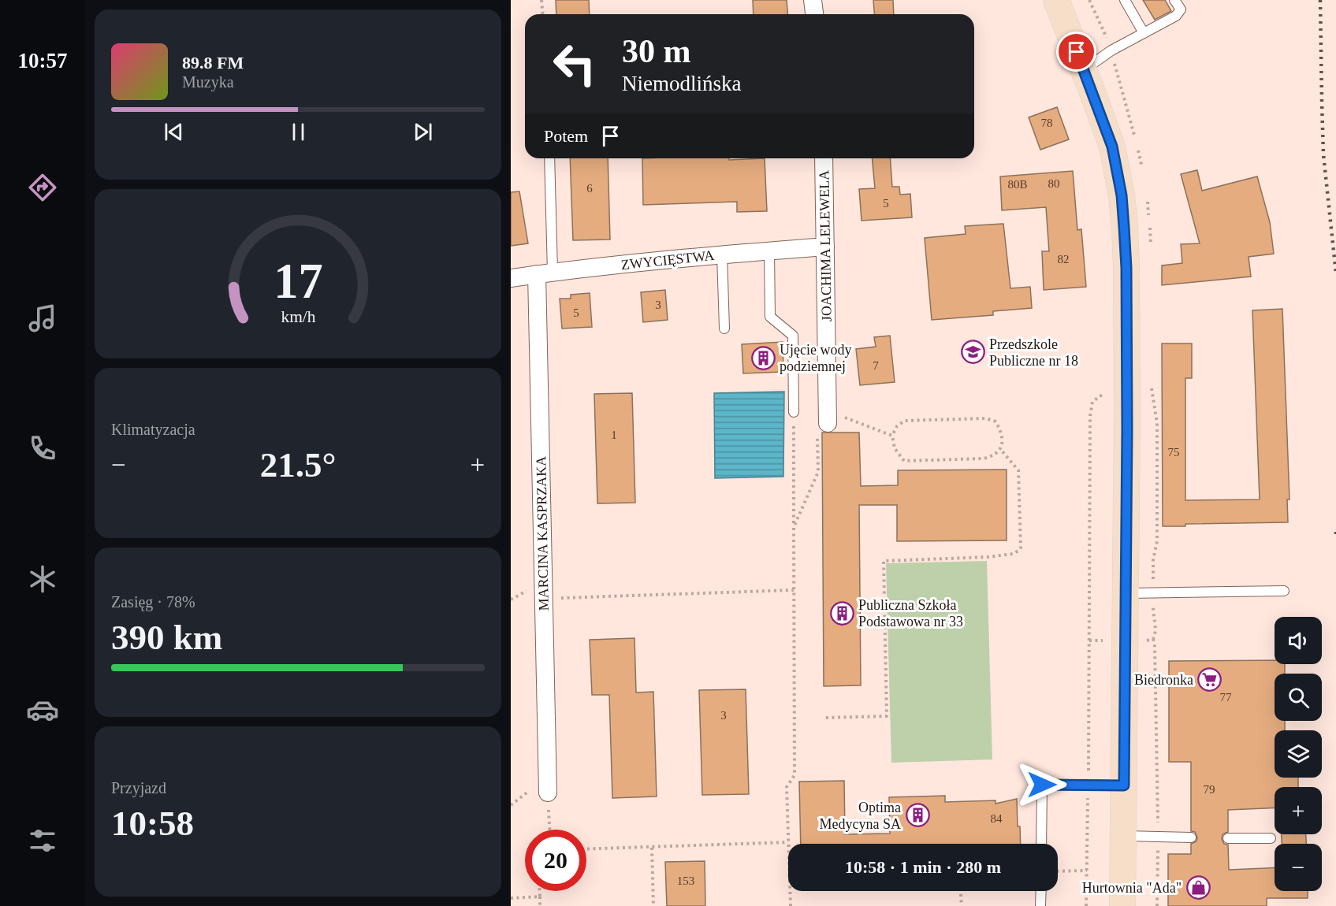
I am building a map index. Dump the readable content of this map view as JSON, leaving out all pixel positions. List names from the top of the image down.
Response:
{
  "streets": {
    "street": ["JOACHIMA LELEWELA", "ZWYCIĘSTWA", "MARCINA KASPRZAKA"]
  },
  "crossings": [
    ["JOACHIMA LELEWELA", "ZWYCIĘSTWA"],
    ["ZWYCIĘSTWA", "MARCINA KASPRZAKA"]
  ],
  "places": {
    "school or university": ["Przedszkole Publiczne nr 18"],
    "building": ["Ujęcie wody podziemnej", "Publiczna Szkoła Podstawowa nr 33", "Optima Medycyna SA"],
    "supermarket": ["Biedronka"],
    "shop": ["Hurtownia \"Ada\""]
  },
  "house_numbers": [
    "78",
    "80",
    "80B",
    "6",
    "5",
    "82",
    "3",
    "5",
    "7",
    "1",
    "75",
    "77",
    "3",
    "79",
    "84",
    "153"
  ],
  "page": {
    "tabs": "10:57",
    "turn": ["30 m", "Niemodlińska"],
    "song": ["89.8 FM", "Muzyka"],
    "then": "Potem",
    "tile": [
      "Klimatyzacja",
      ["Zasięg · 78%", "390 km"],
      ["Przyjazd", "10:58"]
    ],
    "heat": ["−", "21.5°", "+"],
    "map_buttons": ["+", "−"],
    "limit": "20",
    "trip": "10:58 · 1 min · 280 m",
    "gauge": ["17", "km/h"]
  }
}
